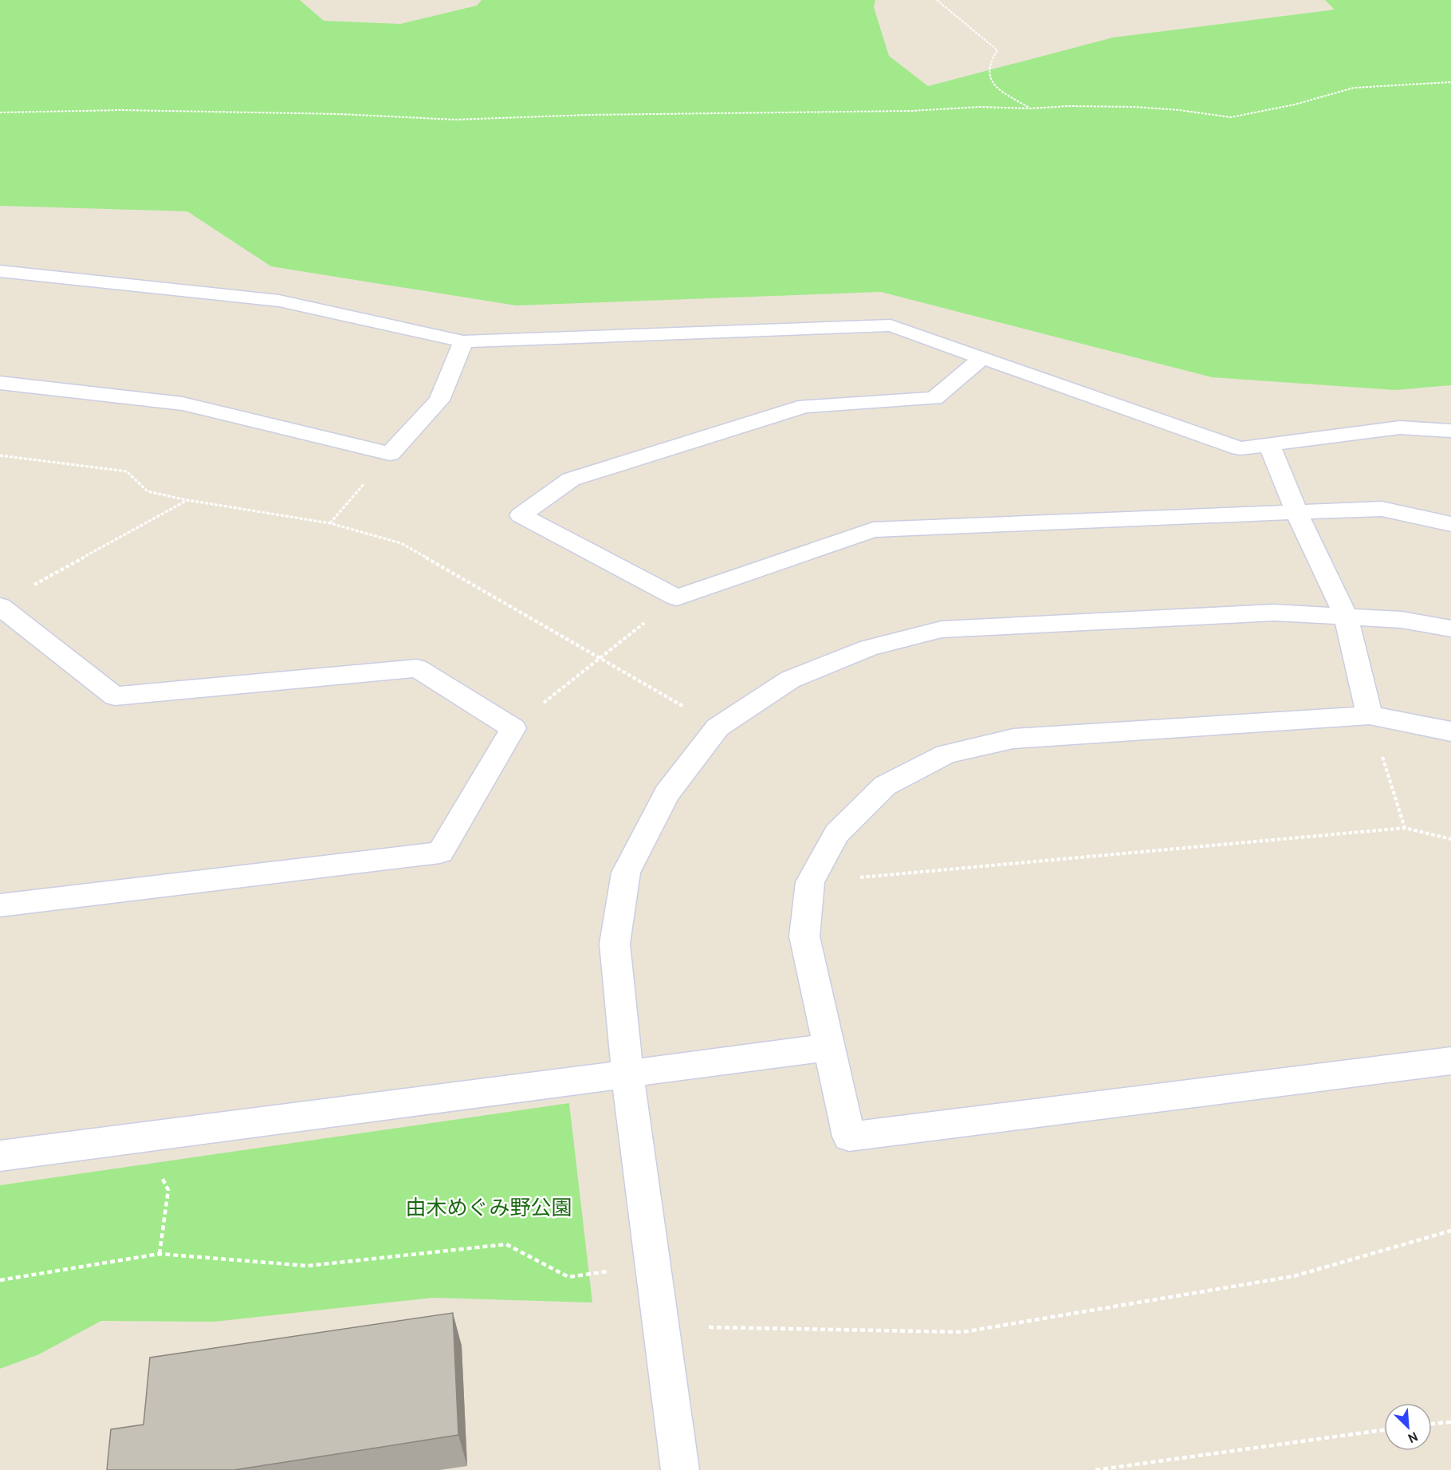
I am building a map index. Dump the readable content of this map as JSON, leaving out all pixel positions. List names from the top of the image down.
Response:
{
  "parks": ["由木めぐみ野公園"],
  "north": "bottom right"
}
